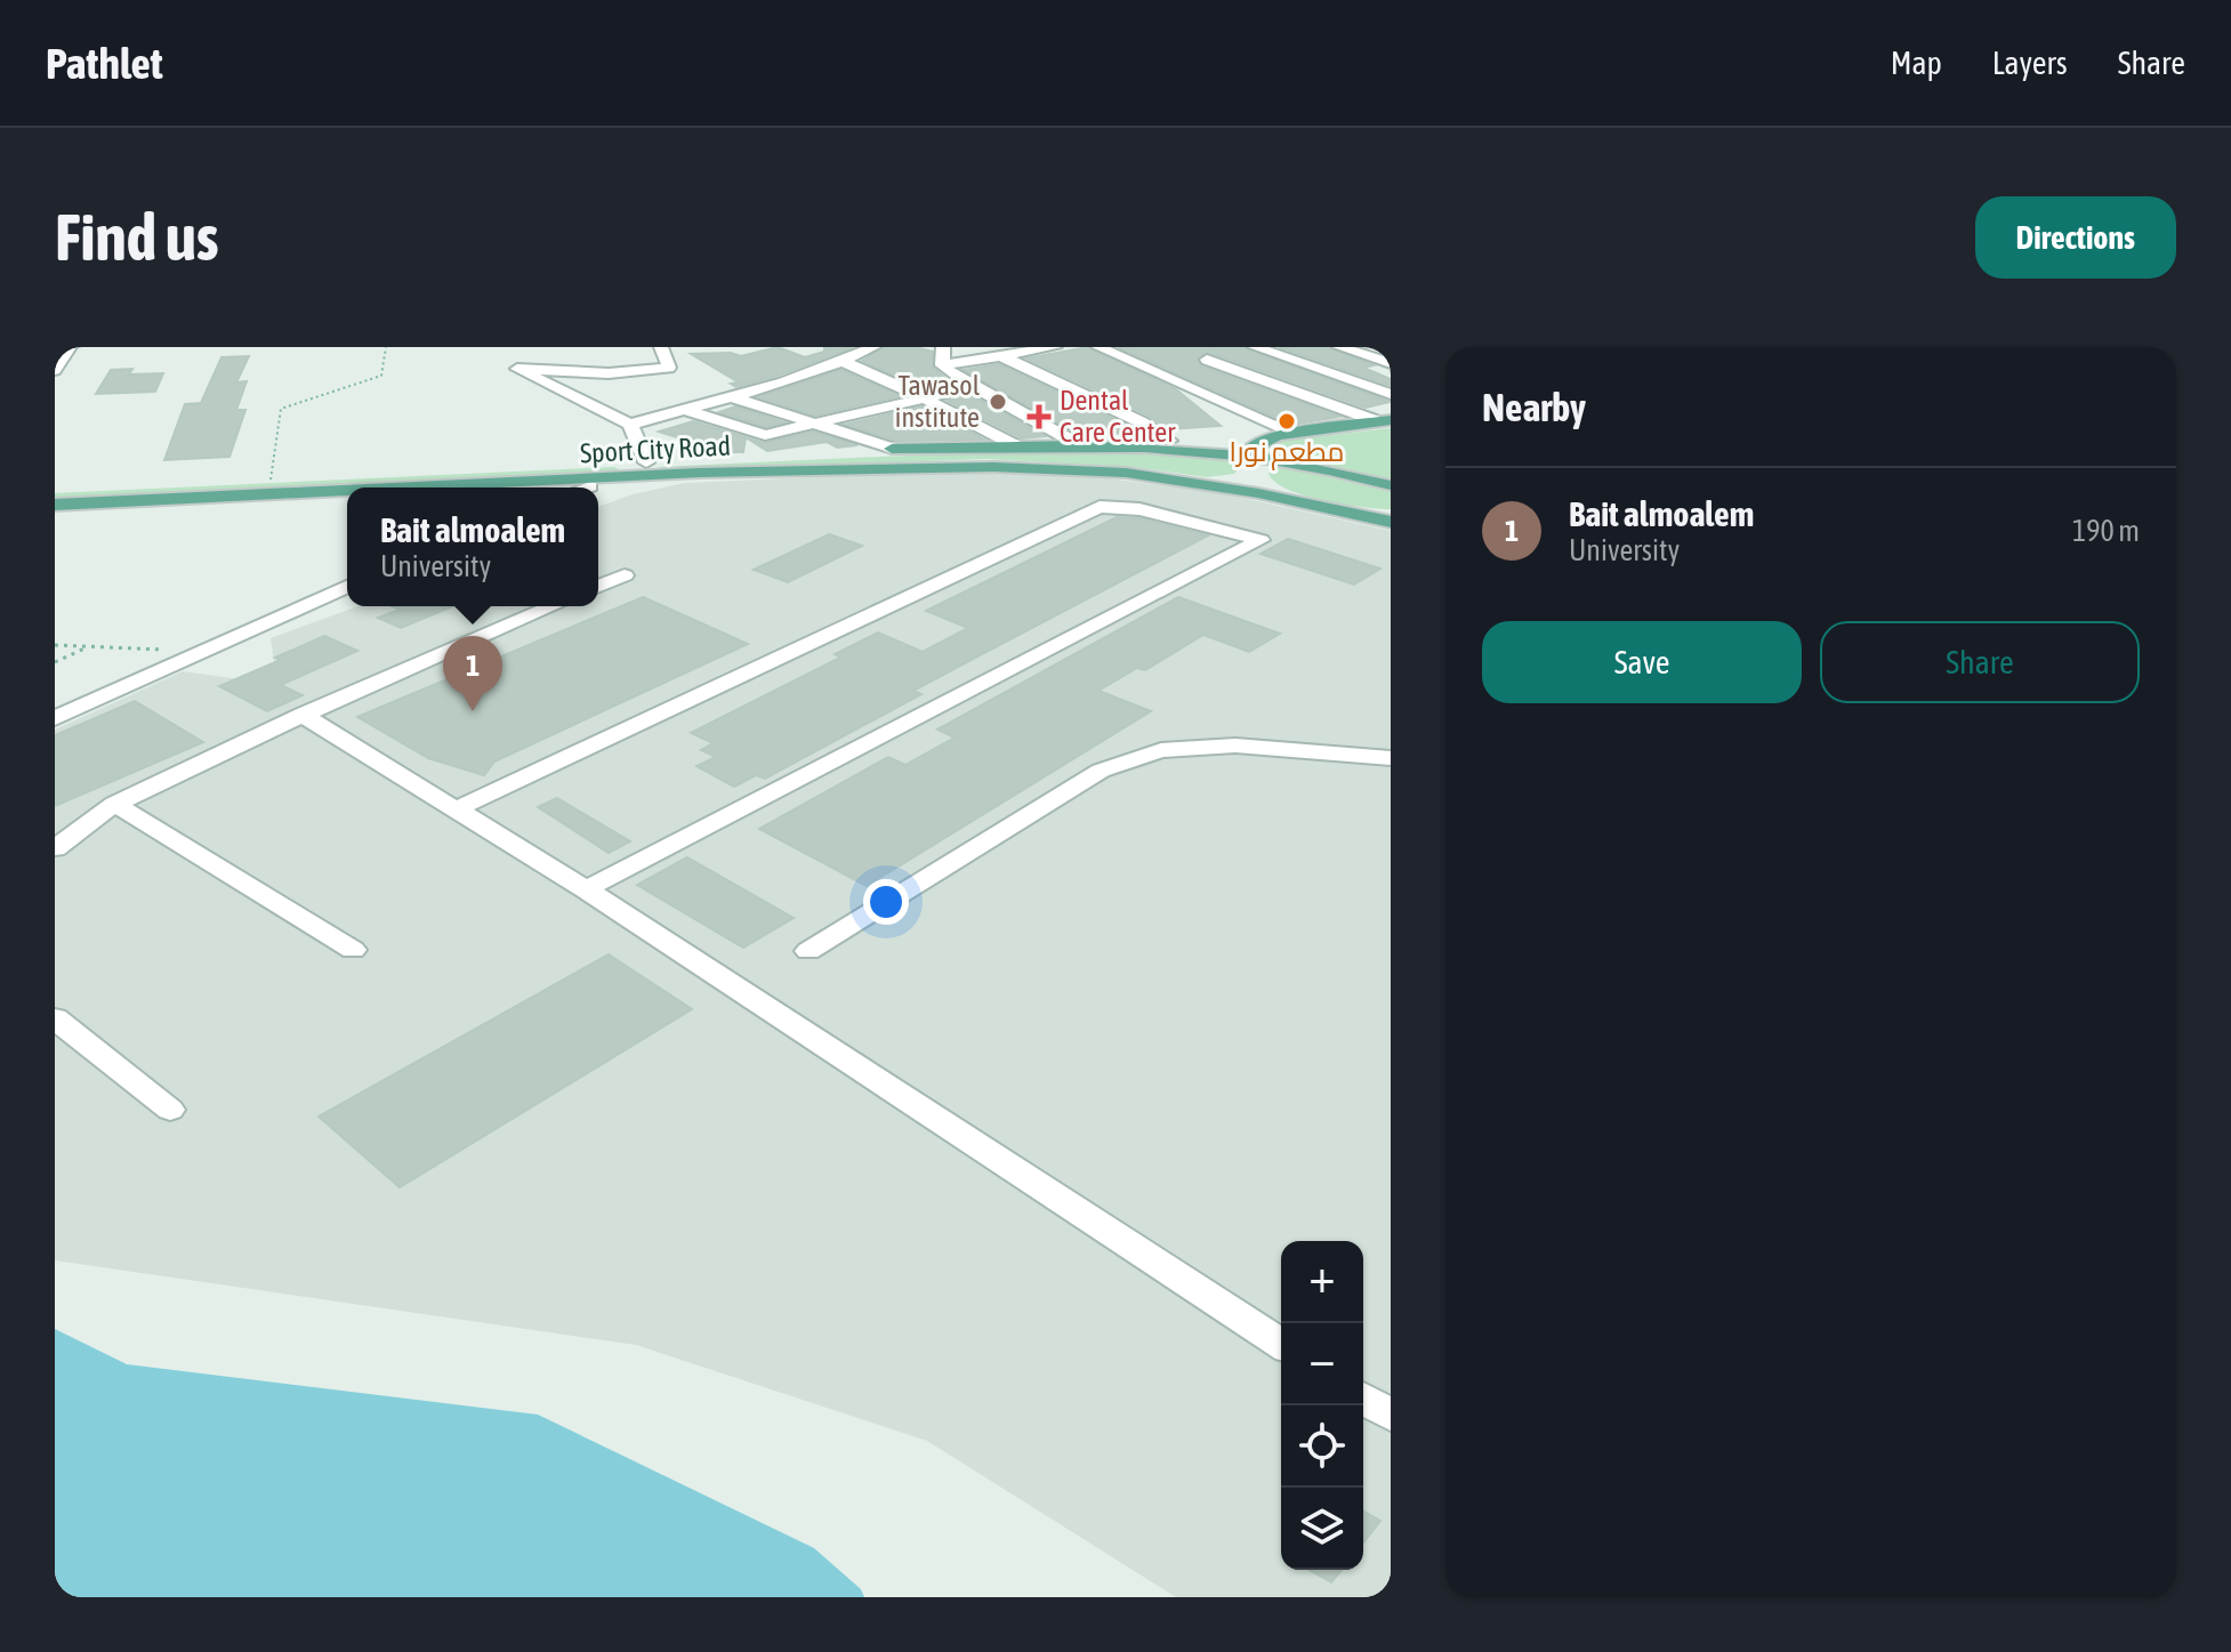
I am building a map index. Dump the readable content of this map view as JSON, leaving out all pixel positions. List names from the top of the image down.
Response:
{
  "streets": {
    "main road": ["Sport City Road"]
  },
  "places": {
    "other": ["Tawasol institute", "مطعم نورا"],
    "health": ["Dental Care Center"]
  },
  "page": {
    "header": "Pathlet",
    "nav": ["Map", "Layers", "Share"],
    "buttons": [
      "Directions",
      ["Save", "Share"]
    ],
    "title": "Find us",
    "heading": "Nearby",
    "list": [
      {
        "mark": "1",
        "name": "Bait almoalem",
        "note": "University",
        "value": "190 m"
      }
    ],
    "popup": ["Bait almoalem", "University"],
    "pins": "1",
    "map_buttons": ["+", "−"]
  }
}
